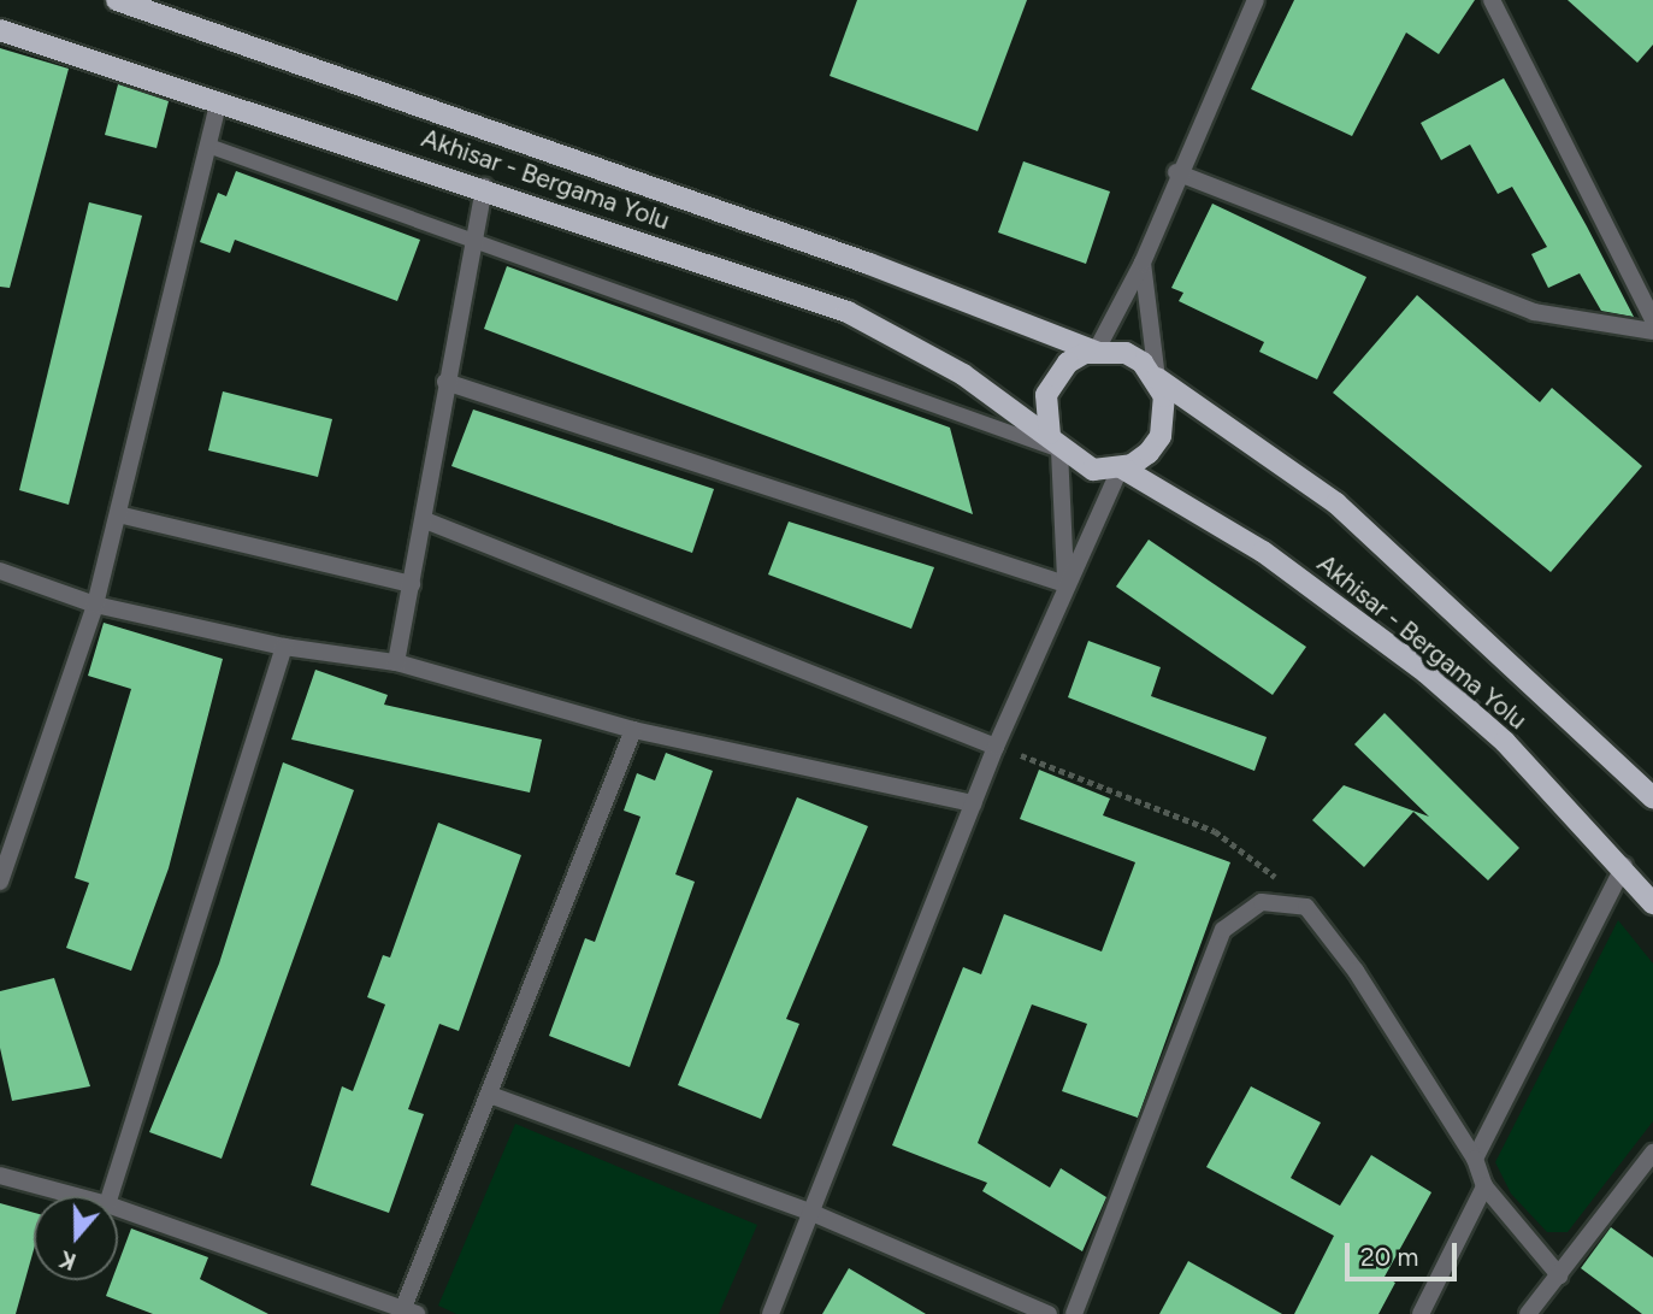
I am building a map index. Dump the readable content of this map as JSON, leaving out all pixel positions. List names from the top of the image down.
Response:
{
  "streets": {
    "main road": ["Akhisar - Bergama Yolu"]
  },
  "scale_bar": "20 m",
  "north": "bottom"
}
